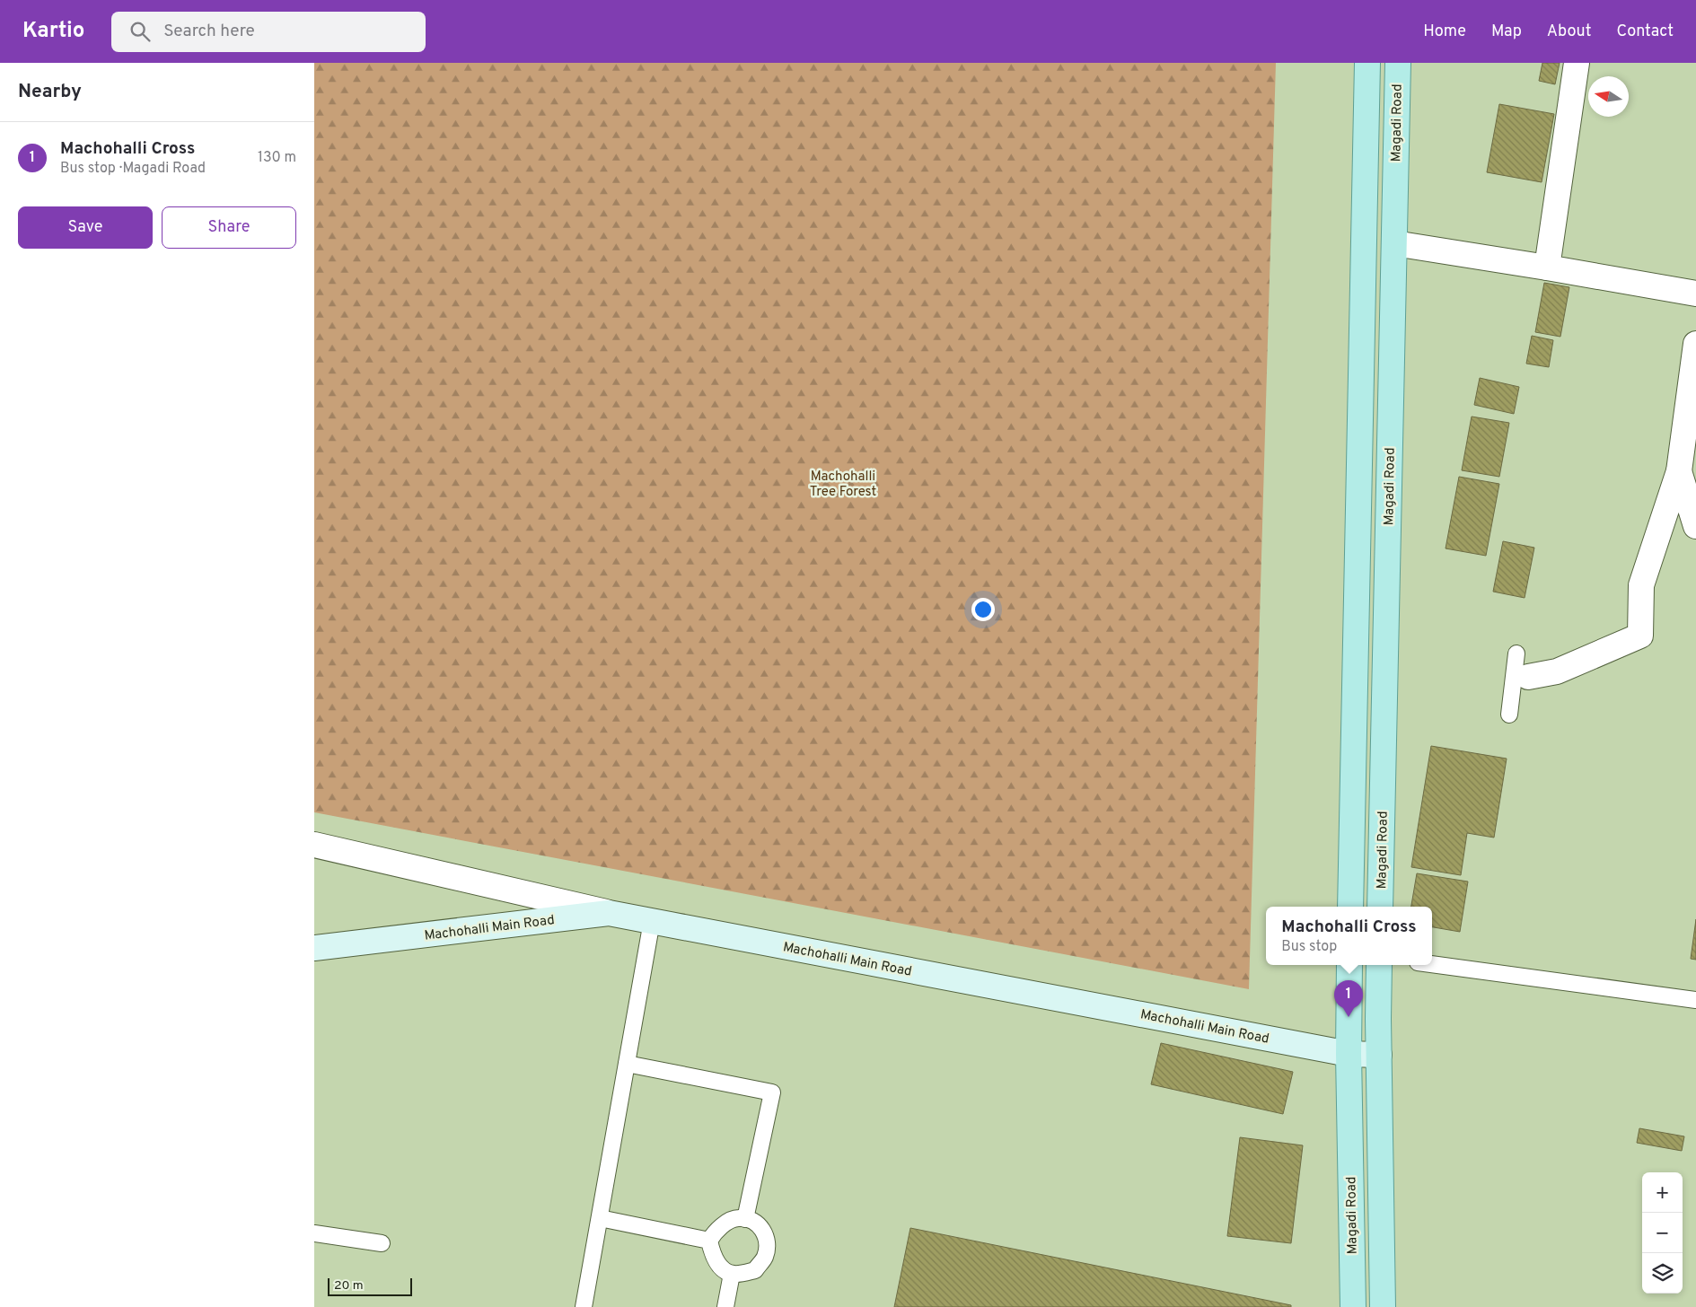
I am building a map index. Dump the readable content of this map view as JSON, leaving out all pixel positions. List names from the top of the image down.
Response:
{
  "streets": {
    "main road": ["Magadi Road"],
    "street": ["Machohalli Main Road"]
  },
  "crossings": [
    ["Magadi Road", "Machohalli Main Road"]
  ],
  "parks": ["Machohalli Tree Forest"],
  "scale_bar": "20 m",
  "north": "left",
  "page": {
    "header": "Kartio",
    "search": "Search here",
    "nav": [
      "Home",
      "Map",
      "About",
      "Contact"
    ],
    "heading": "Nearby",
    "list": [
      {
        "mark": "1",
        "name": "Machohalli Cross",
        "note": "Bus stop · Magadi Road",
        "value": "130 m"
      }
    ],
    "buttons": ["Save", "Share"],
    "popup": ["Machohalli Cross", "Bus stop"],
    "pins": "1",
    "map_buttons": ["+", "−"],
    "scale": "20 m"
  }
}
